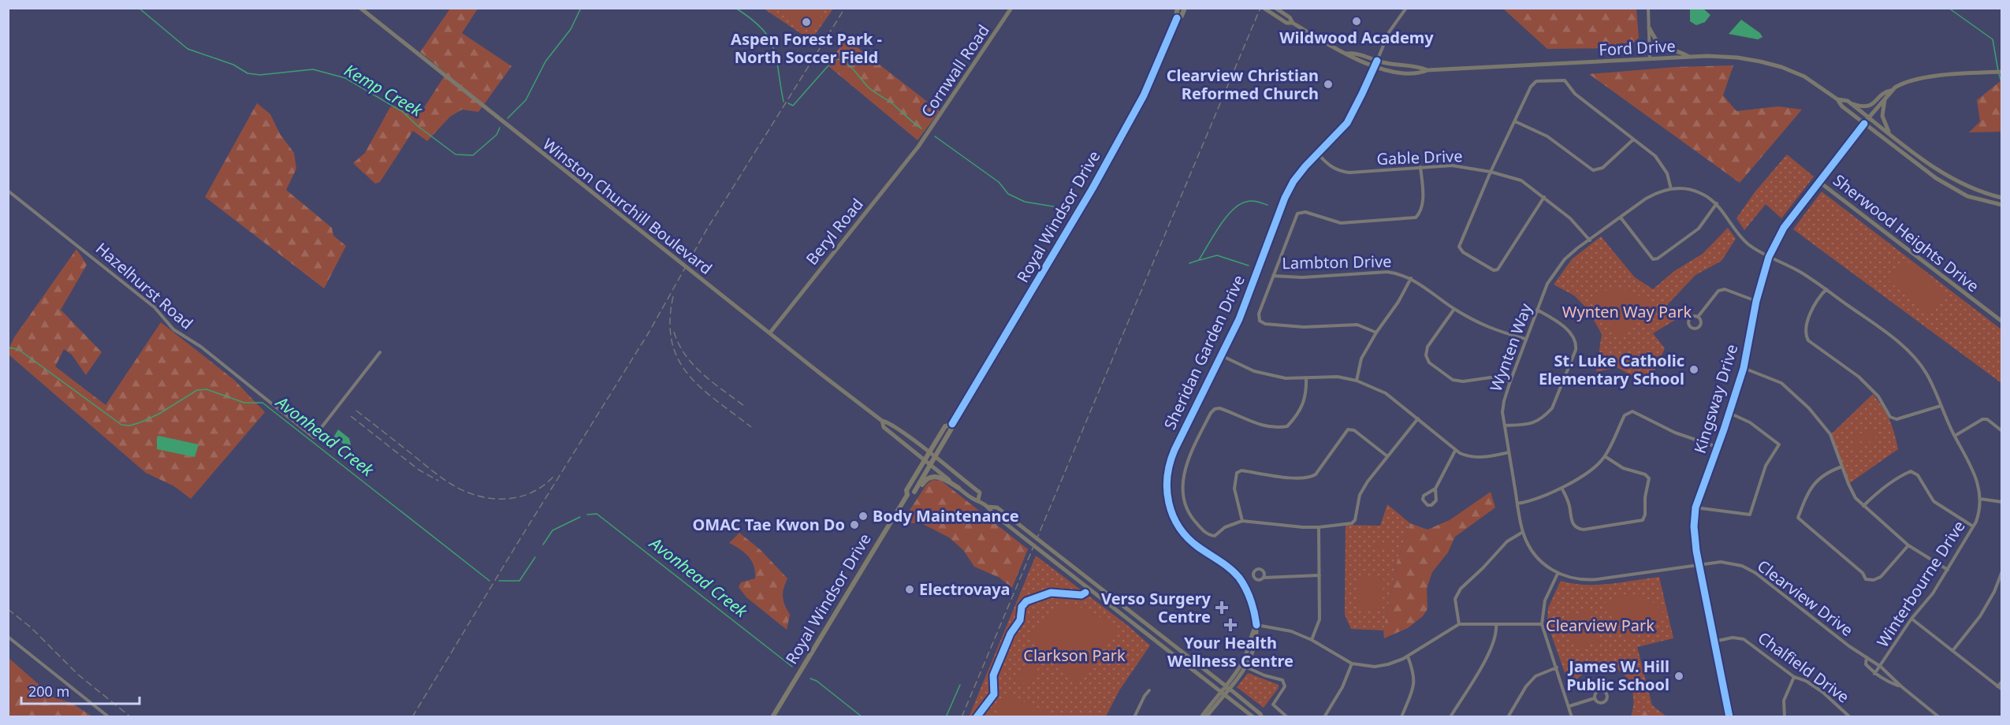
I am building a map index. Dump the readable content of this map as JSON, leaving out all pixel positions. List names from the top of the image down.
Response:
{
  "streets": {
    "main road": [
      "Ford Drive",
      "Cornwall Road",
      "Winston Churchill Boulevard",
      "Royal Windsor Drive",
      "Beryl Road",
      "Sherwood Heights Drive",
      "Sheridan Garden Drive",
      "Kingsway Drive"
    ],
    "street": [
      "Gable Drive",
      "Lambton Drive",
      "Hazelhurst Road",
      "Wynten Way",
      "Winterbourne Drive",
      "Clearview Drive",
      "Chalfield Drive"
    ]
  },
  "crossings": [
    ["Ford Drive", "Sheridan Garden Drive"],
    ["Ford Drive", "Kingsway Drive"],
    ["Cornwall Road", "Beryl Road"],
    ["Gable Drive", "Wynten Way"],
    ["Gable Drive", "Sheridan Garden Drive"],
    ["Winston Churchill Boulevard", "Royal Windsor Drive"],
    ["Winston Churchill Boulevard", "Beryl Road"],
    ["Winston Churchill Boulevard", "Sheridan Garden Drive"],
    ["Sherwood Heights Drive", "Kingsway Drive"],
    ["Lambton Drive", "Wynten Way"],
    ["Wynten Way", "Kingsway Drive"],
    ["Wynten Way", "Winterbourne Drive"],
    ["Wynten Way", "Clearview Drive"],
    ["Kingsway Drive", "Winterbourne Drive"],
    ["Kingsway Drive", "Clearview Drive"],
    ["Kingsway Drive", "Chalfield Drive"],
    ["Winterbourne Drive", "Clearview Drive"]
  ],
  "water": ["Kemp Creek", "Avonhead Creek"],
  "parks": ["Wynten Way Park", "Clearview Park", "Clarkson Park"],
  "places": {
    "other": [
      "Wildwood Academy",
      "Aspen Forest Park - North Soccer Field",
      "Clearview Christian Reformed Church",
      "St. Luke Catholic Elementary School",
      "Body Maintenance",
      "OMAC Tae Kwon Do",
      "Electrovaya",
      "James W. Hill Public School"
    ],
    "health": ["Verso Surgery Centre", "Your Health Wellness Centre"]
  },
  "scale_bar": "200 m"
}
